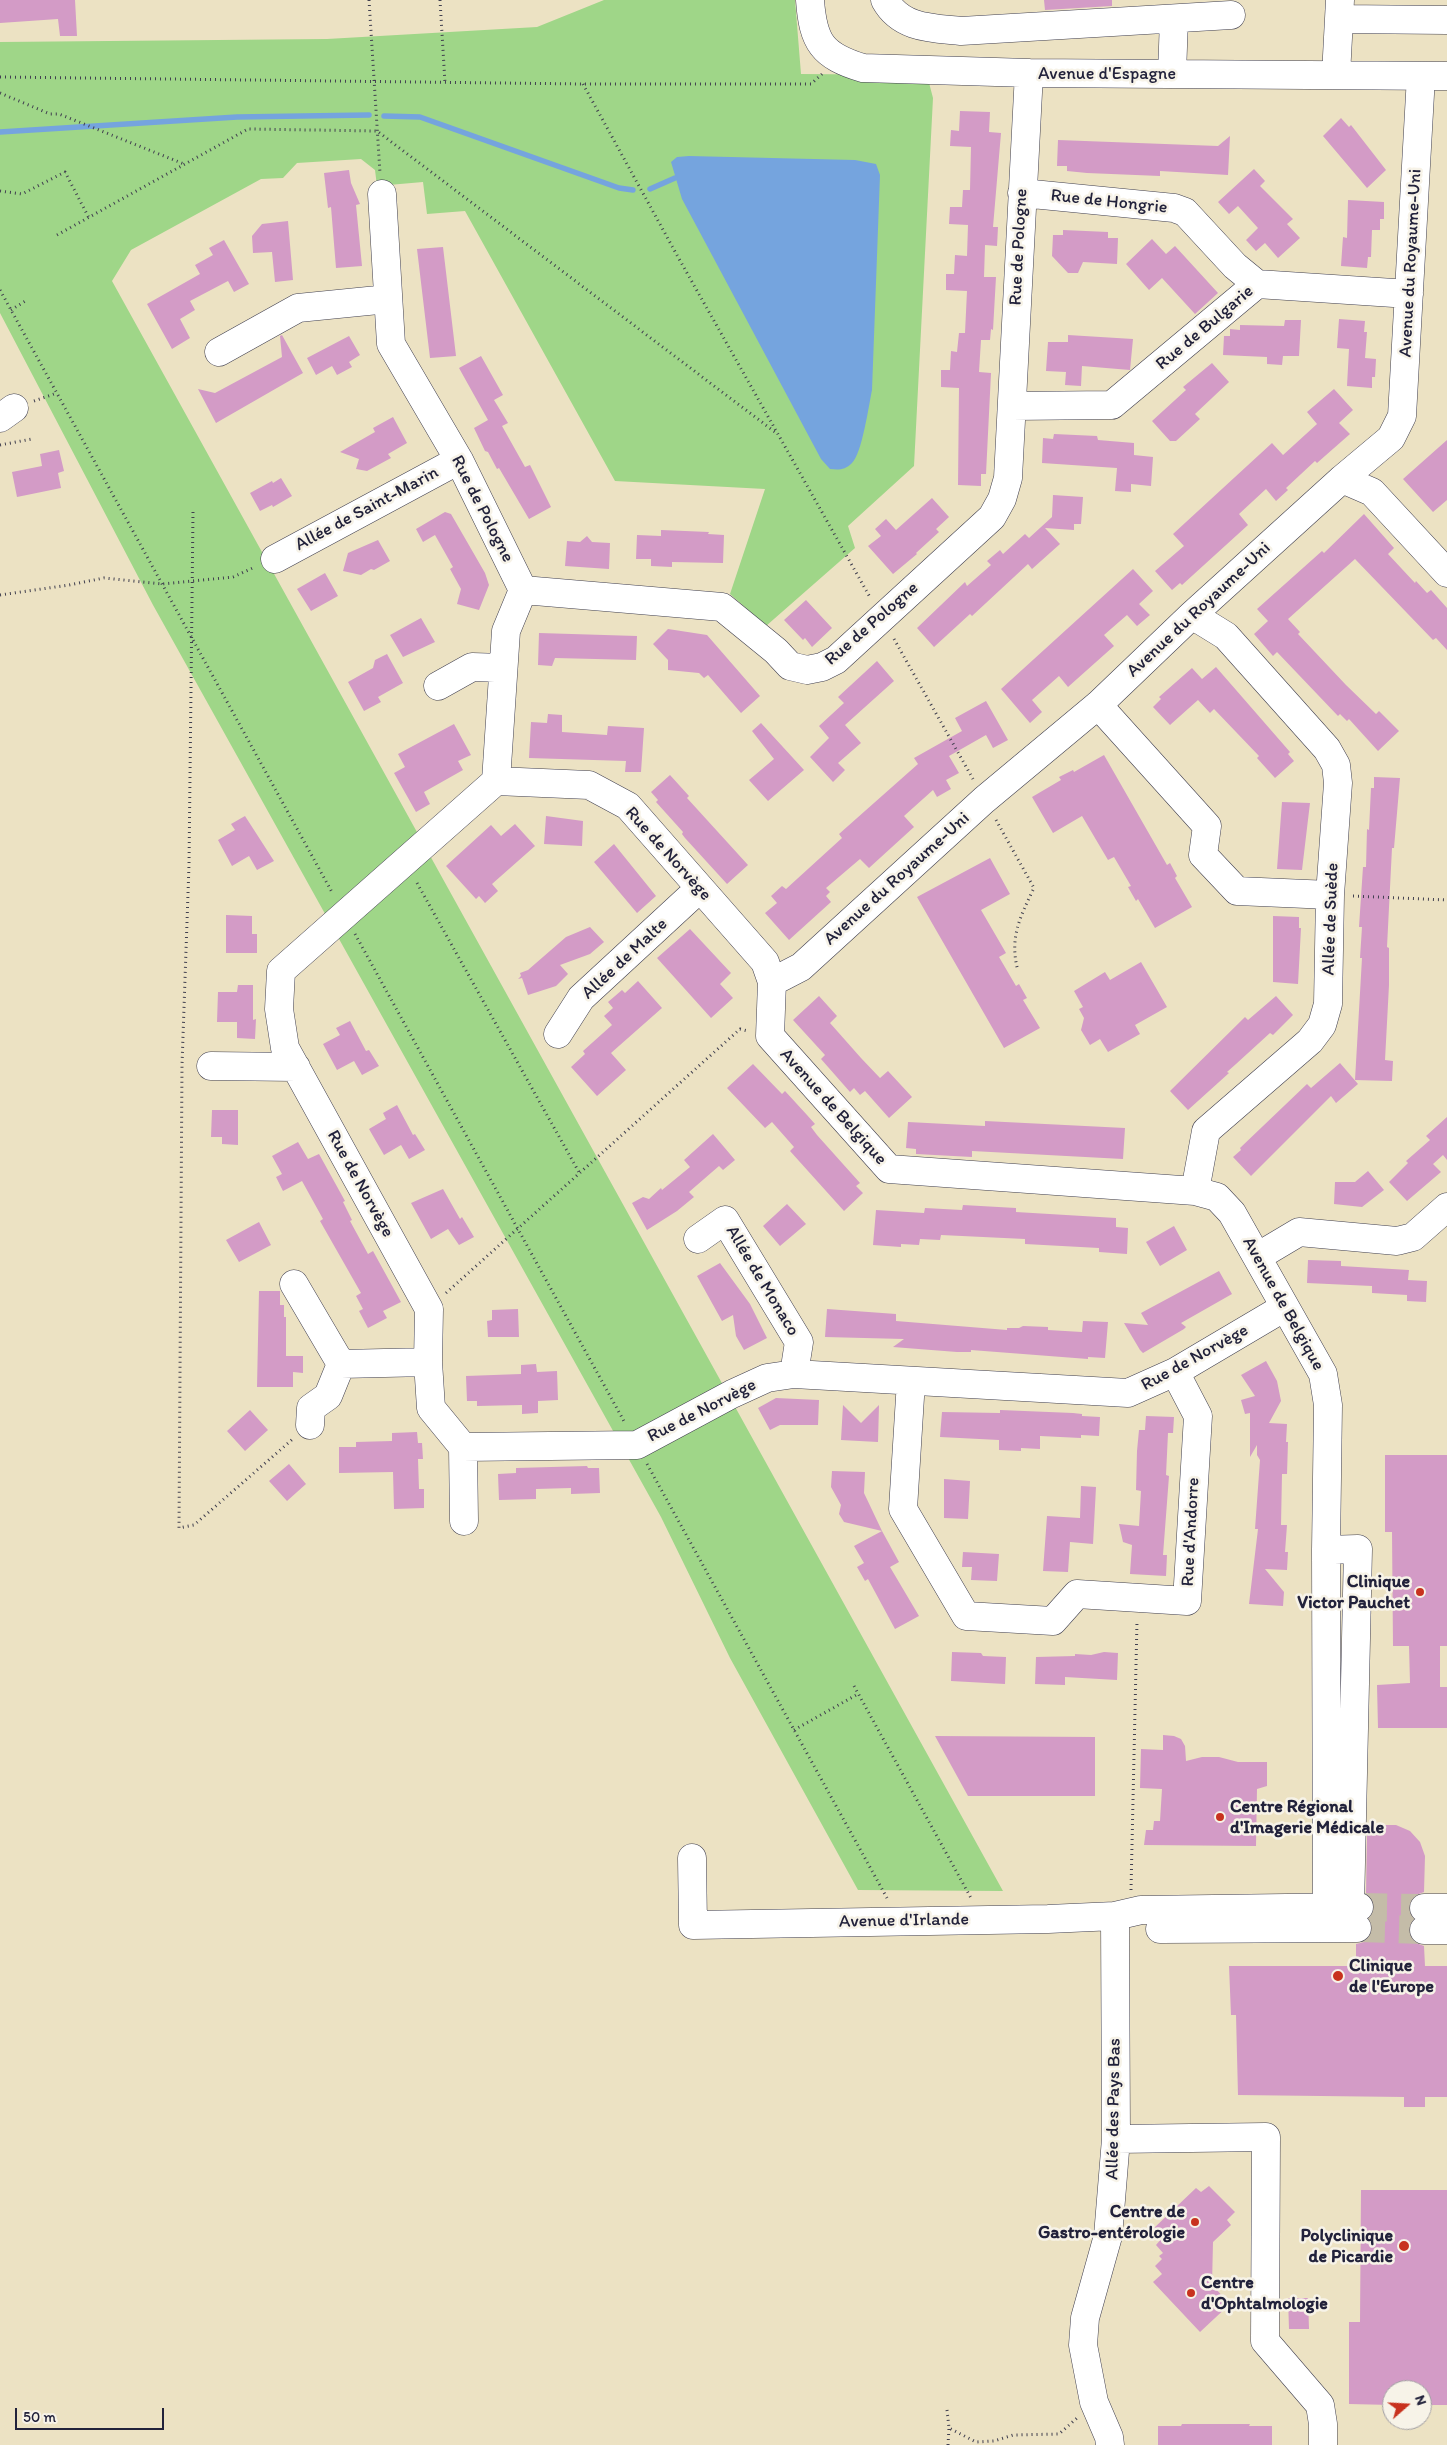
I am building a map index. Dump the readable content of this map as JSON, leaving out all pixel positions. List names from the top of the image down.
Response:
{
  "streets": {
    "street": [
      "Avenue d'Espagne",
      "Rue de Hongrie",
      "Rue de Pologne",
      "Avenue du Royaume-Uni",
      "Rue de Bulgarie",
      "Allée de Saint-Marin",
      "Rue de Norvège",
      "Allée de Suède",
      "Allée de Malte",
      "Avenue de Belgique",
      "Allée de Monaco",
      "Rue d'Andorre",
      "Avenue d'Irlande",
      "Allée des Pays Bas"
    ]
  },
  "crossings": [
    ["Avenue d'Espagne", "Rue de Pologne"],
    ["Avenue d'Espagne", "Avenue du Royaume-Uni"],
    ["Rue de Hongrie", "Rue de Pologne"],
    ["Rue de Hongrie", "Rue de Bulgarie"],
    ["Rue de Pologne", "Rue de Bulgarie"],
    ["Rue de Pologne", "Allée de Saint-Marin"],
    ["Avenue du Royaume-Uni", "Rue de Bulgarie"],
    ["Avenue du Royaume-Uni", "Rue de Norvège"],
    ["Avenue du Royaume-Uni", "Allée de Suède"],
    ["Rue de Norvège", "Allée de Malte"],
    ["Rue de Norvège", "Avenue de Belgique"],
    ["Rue de Norvège", "Allée de Monaco"],
    ["Rue de Norvège", "Rue d'Andorre"],
    ["Allée de Suède", "Avenue de Belgique"],
    ["Avenue de Belgique", "Avenue d'Irlande"],
    ["Avenue d'Irlande", "Allée des Pays Bas"]
  ],
  "places": [
    "Clinique Victor Pauchet",
    "Centre Régional d'Imagerie Médicale",
    "Clinique de l'Europe",
    "Centre de Gastro-entérologie",
    "Polyclinique de Picardie",
    "Centre d'Ophtalmologie"
  ],
  "scale_bar": "50 m",
  "north": "right"
}
